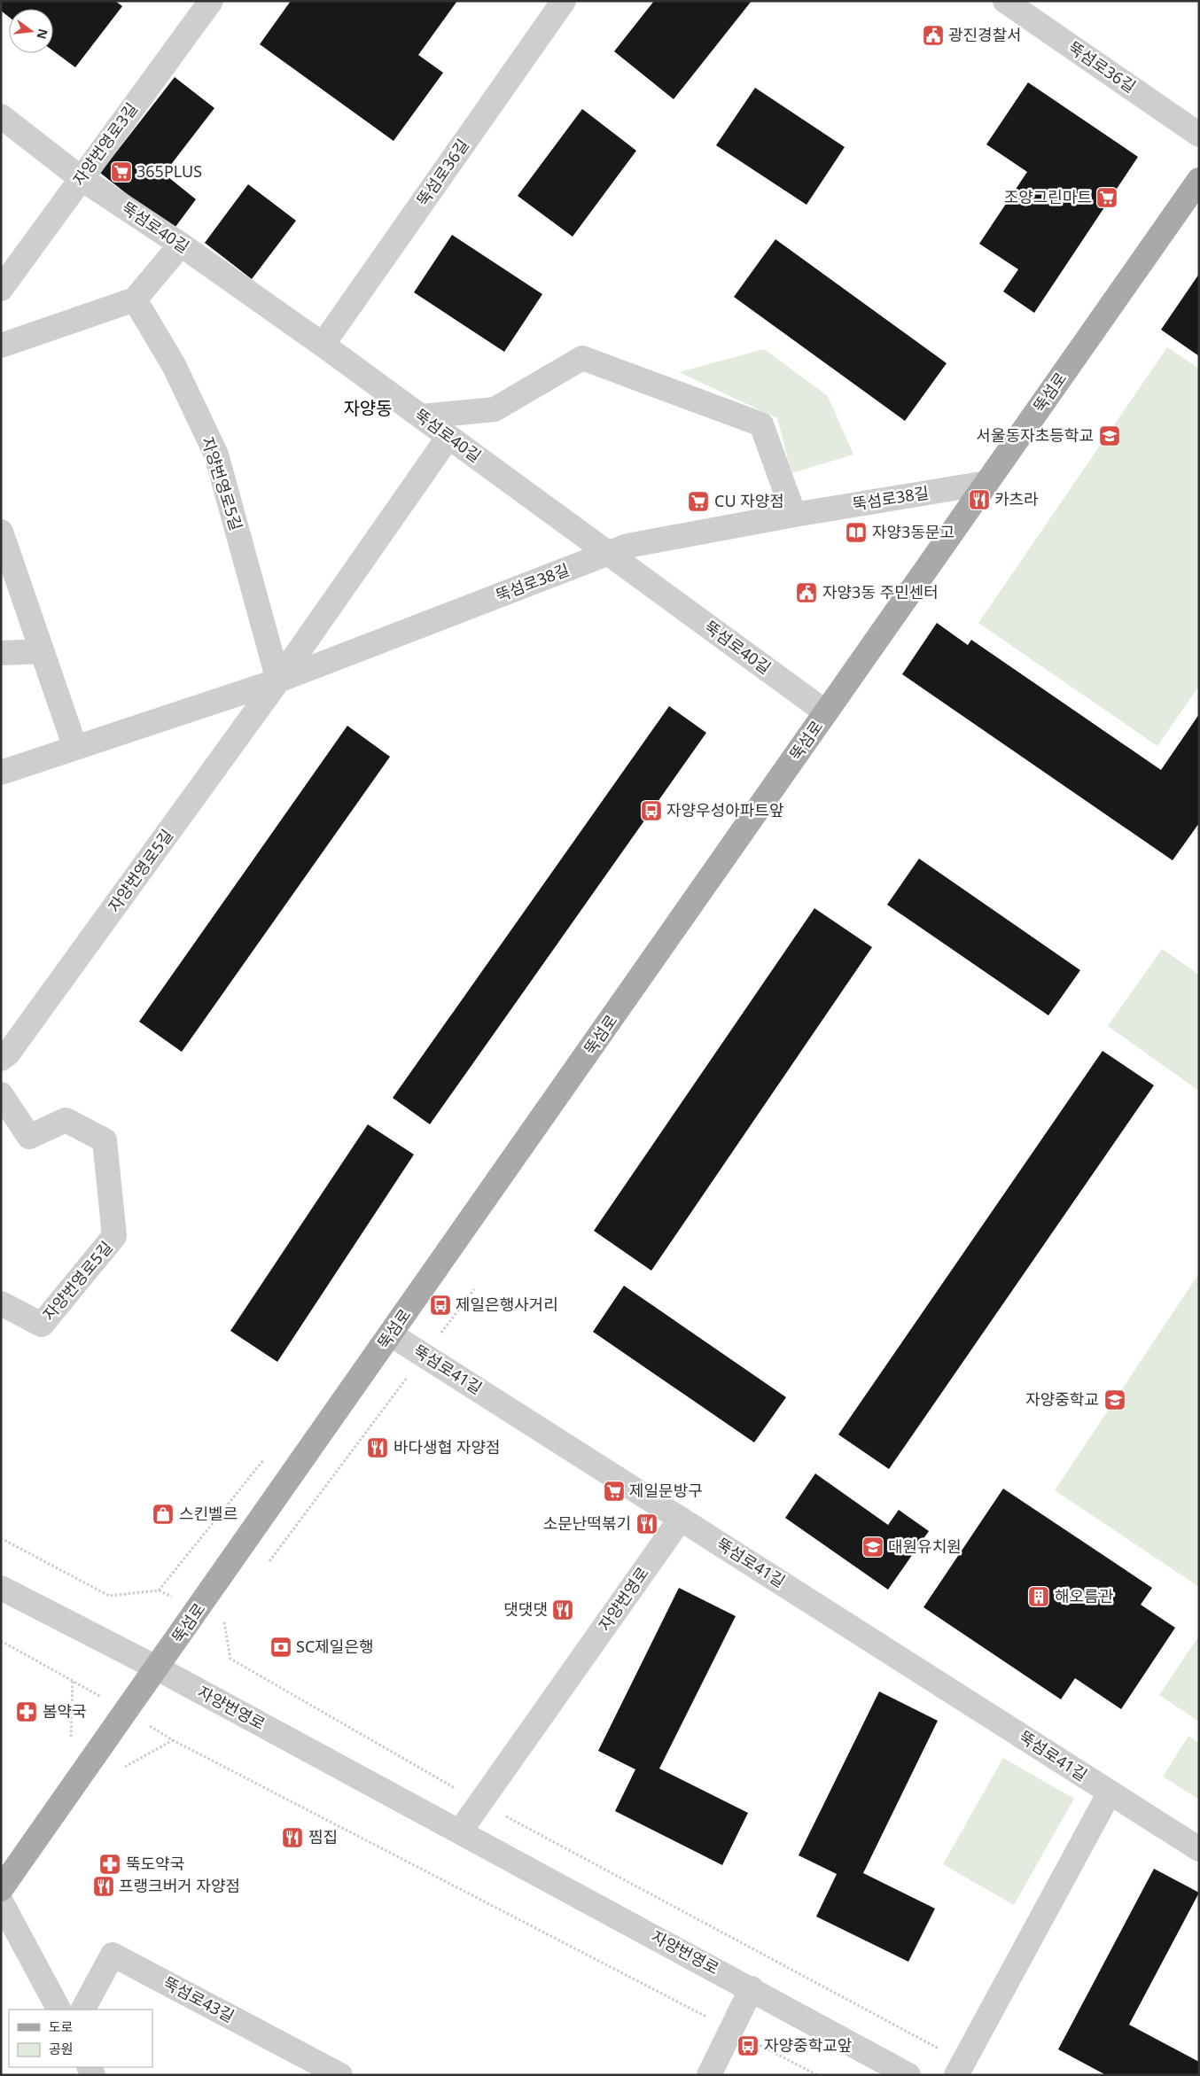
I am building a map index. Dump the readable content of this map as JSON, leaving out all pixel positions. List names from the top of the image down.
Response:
{
  "streets": {
    "main road": ["뚝섬로"],
    "street": [
      "뚝섬로36길",
      "자양번영로3길",
      "뚝섬로40길",
      "자양번영로5길",
      "뚝섬로38길",
      "뚝섬로41길",
      "자양번영로",
      "뚝섬로43길"
    ]
  },
  "crossings": [
    ["뚝섬로36길", "뚝섬로40길"],
    ["자양번영로3길", "뚝섬로40길"],
    ["뚝섬로40길", "뚝섬로"],
    ["뚝섬로40길", "자양번영로5길"],
    ["뚝섬로40길", "뚝섬로38길"],
    ["뚝섬로", "뚝섬로38길"],
    ["뚝섬로", "뚝섬로41길"],
    ["뚝섬로", "자양번영로"],
    ["자양번영로5길", "뚝섬로38길"],
    ["뚝섬로41길", "자양번영로"]
  ],
  "districts": ["자양동"],
  "places": {
    "public building": ["광진경찰서", "자양3동 주민센터"],
    "supermarket": [
      "365PLUS",
      "조양그린마트",
      "CU 자양점",
      "제일문방구"
    ],
    "school or university": ["서울동자초등학교", "자양중학교", "대원유치원"],
    "restaurant": [
      "카츠라",
      "바다생협 자양점",
      "소문난떡볶기",
      "댓댓댓",
      "찜집",
      "프랭크버거 자양점"
    ],
    "library": ["자양3동문고"],
    "bus stop": ["자양우성아파트앞", "제일은행사거리", "자양중학교앞"],
    "shop": ["스킨벨르"],
    "building": ["해오름관"],
    "bank": ["SC제일은행"],
    "pharmacy": ["봄약국", "뚝도약국"]
  },
  "legend": ["도로", "공원"],
  "north": "right"
}
